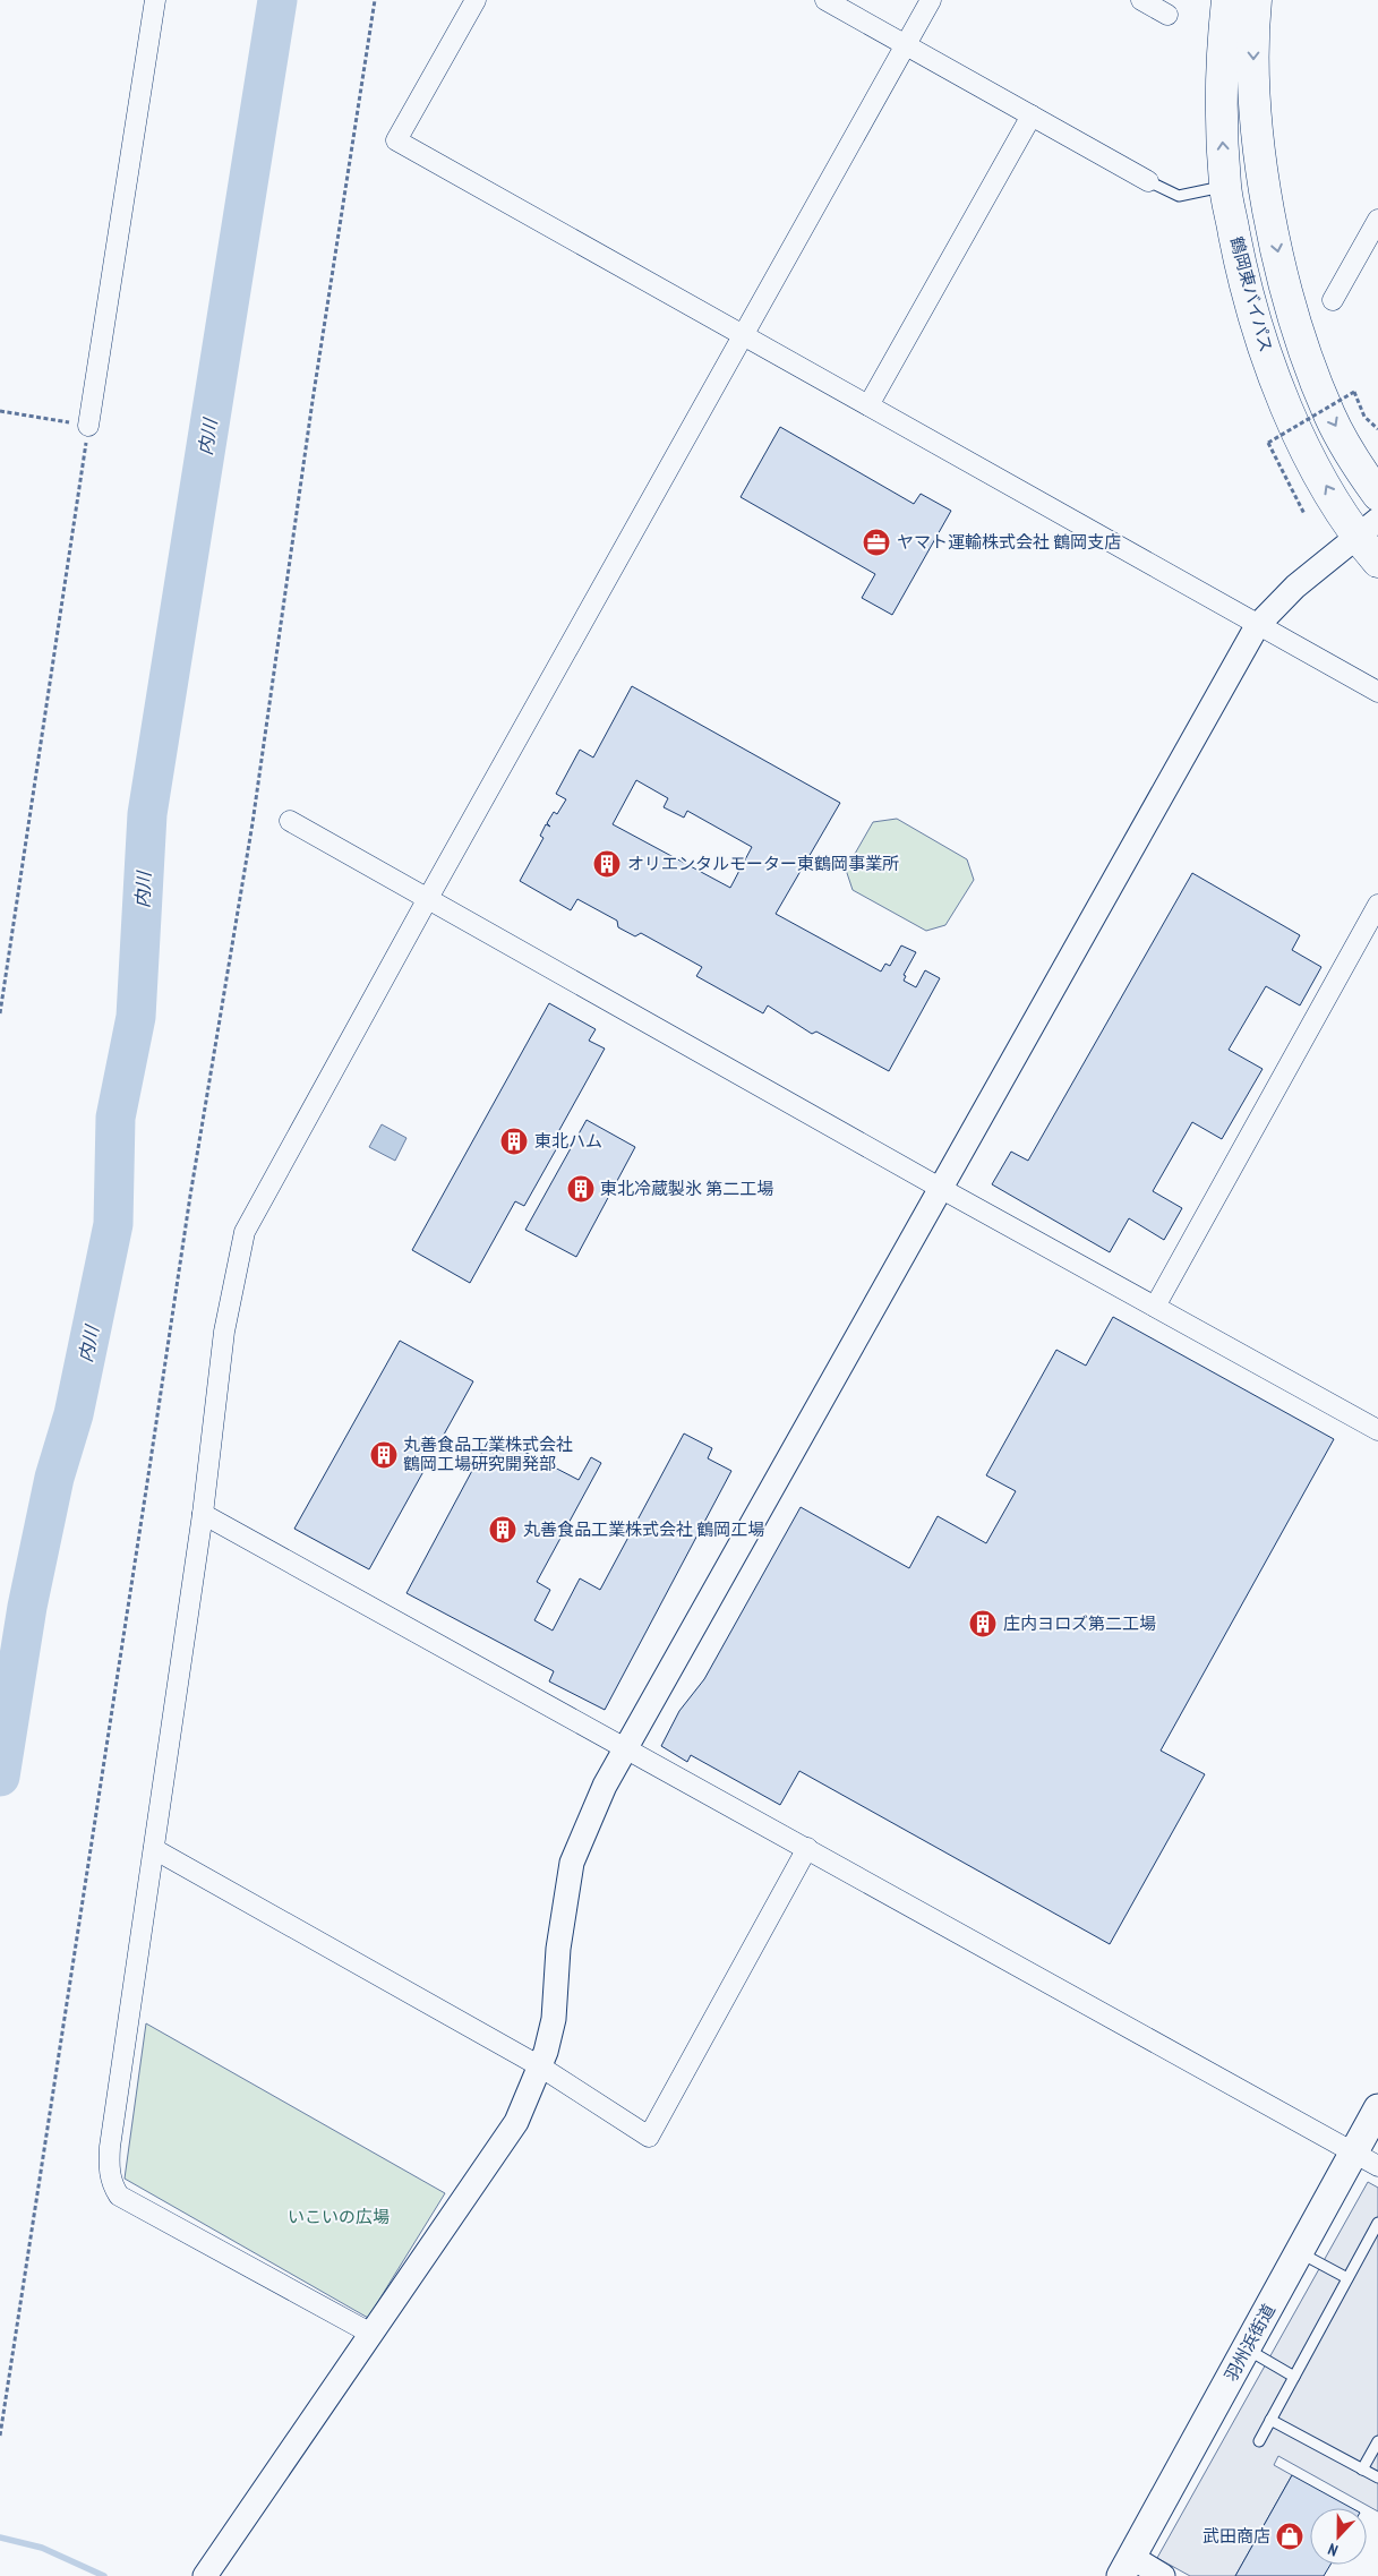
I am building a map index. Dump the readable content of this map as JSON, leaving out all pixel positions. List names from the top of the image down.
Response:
{
  "streets": {
    "highway": ["鶴岡東バイパス"],
    "main road": ["羽州浜街道"]
  },
  "water": ["内川"],
  "parks": ["いこいの広場"],
  "places": {
    "office": ["ヤマト運輸株式会社 鶴岡支店"],
    "building": [
      "オリエンタルモーター東鶴岡事業所",
      "東北ハム",
      "東北冷蔵製氷 第二工場",
      "丸善食品工業株式会社 鶴岡工場研究開発部",
      "丸善食品工業株式会社 鶴岡工場",
      "庄内ヨロズ第二工場"
    ],
    "shop": ["武田商店"]
  },
  "north": "bottom"
}
